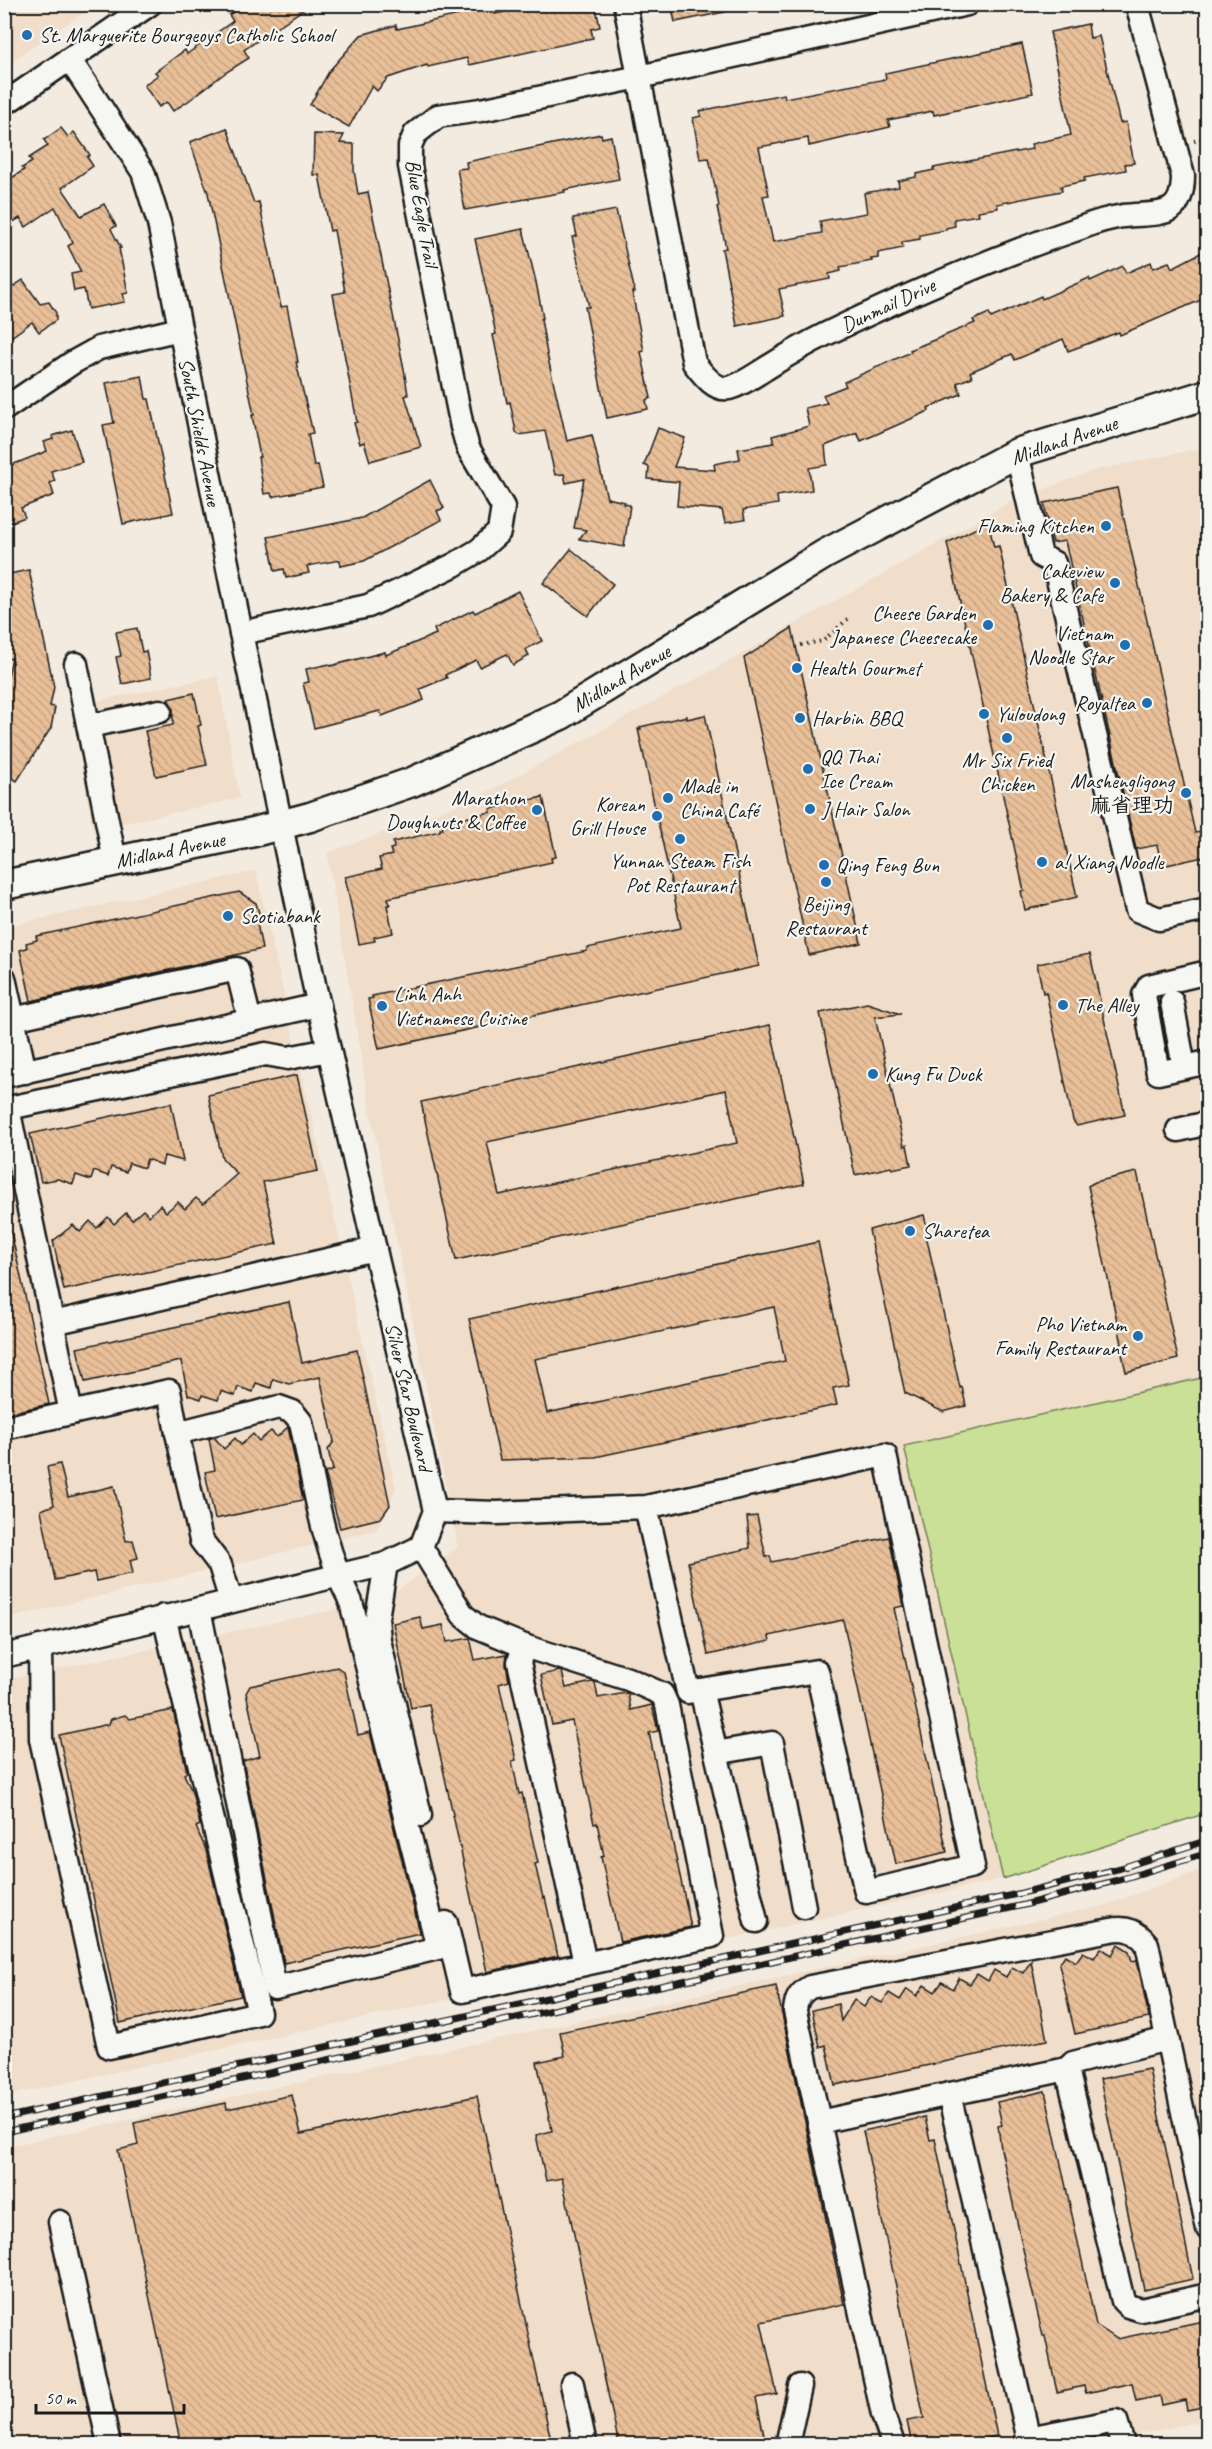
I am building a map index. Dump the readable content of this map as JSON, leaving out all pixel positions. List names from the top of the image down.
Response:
{
  "streets": {
    "main road": ["Midland Avenue"],
    "street": [
      "Blue Eagle Trail",
      "Dunmail Drive",
      "South Shields Avenue",
      "Silver Star Boulevard"
    ]
  },
  "crossings": [
    ["Blue Eagle Trail", "Dunmail Drive"],
    ["Blue Eagle Trail", "South Shields Avenue"],
    ["South Shields Avenue", "Midland Avenue"],
    ["South Shields Avenue", "Silver Star Boulevard"],
    ["Midland Avenue", "Silver Star Boulevard"]
  ],
  "places": [
    "St. Marguerite Bourgeoys Catholic School",
    "Flaming Kitchen",
    "Cakeview Bakery & Cafe",
    "Cheese Garden Japanese Cheesecake",
    "Vietnam Noodle Star",
    "Health Gourmet",
    "Royaltea",
    "Yuloudong",
    "Harbin BBQ",
    "Mr Six Fried Chicken",
    "QQ Thai Ice Cream",
    "Mashengligong 麻省理功",
    "Made in China Café",
    "J Hair Salon",
    "Marathon Doughnuts & Coffee",
    "Korean Grill House",
    "Yunnan Steam Fish Pot Restaurant",
    "a! Xiang Noodle",
    "Qing Feng Bun",
    "Beijing Restaurant",
    "Scotiabank",
    "The Alley",
    "Linh Anh Vietnamese Cuisine",
    "Kung Fu Duck",
    "Sharetea",
    "Pho Vietnam Family Restaurant"
  ],
  "scale_bar": "50 m"
}
